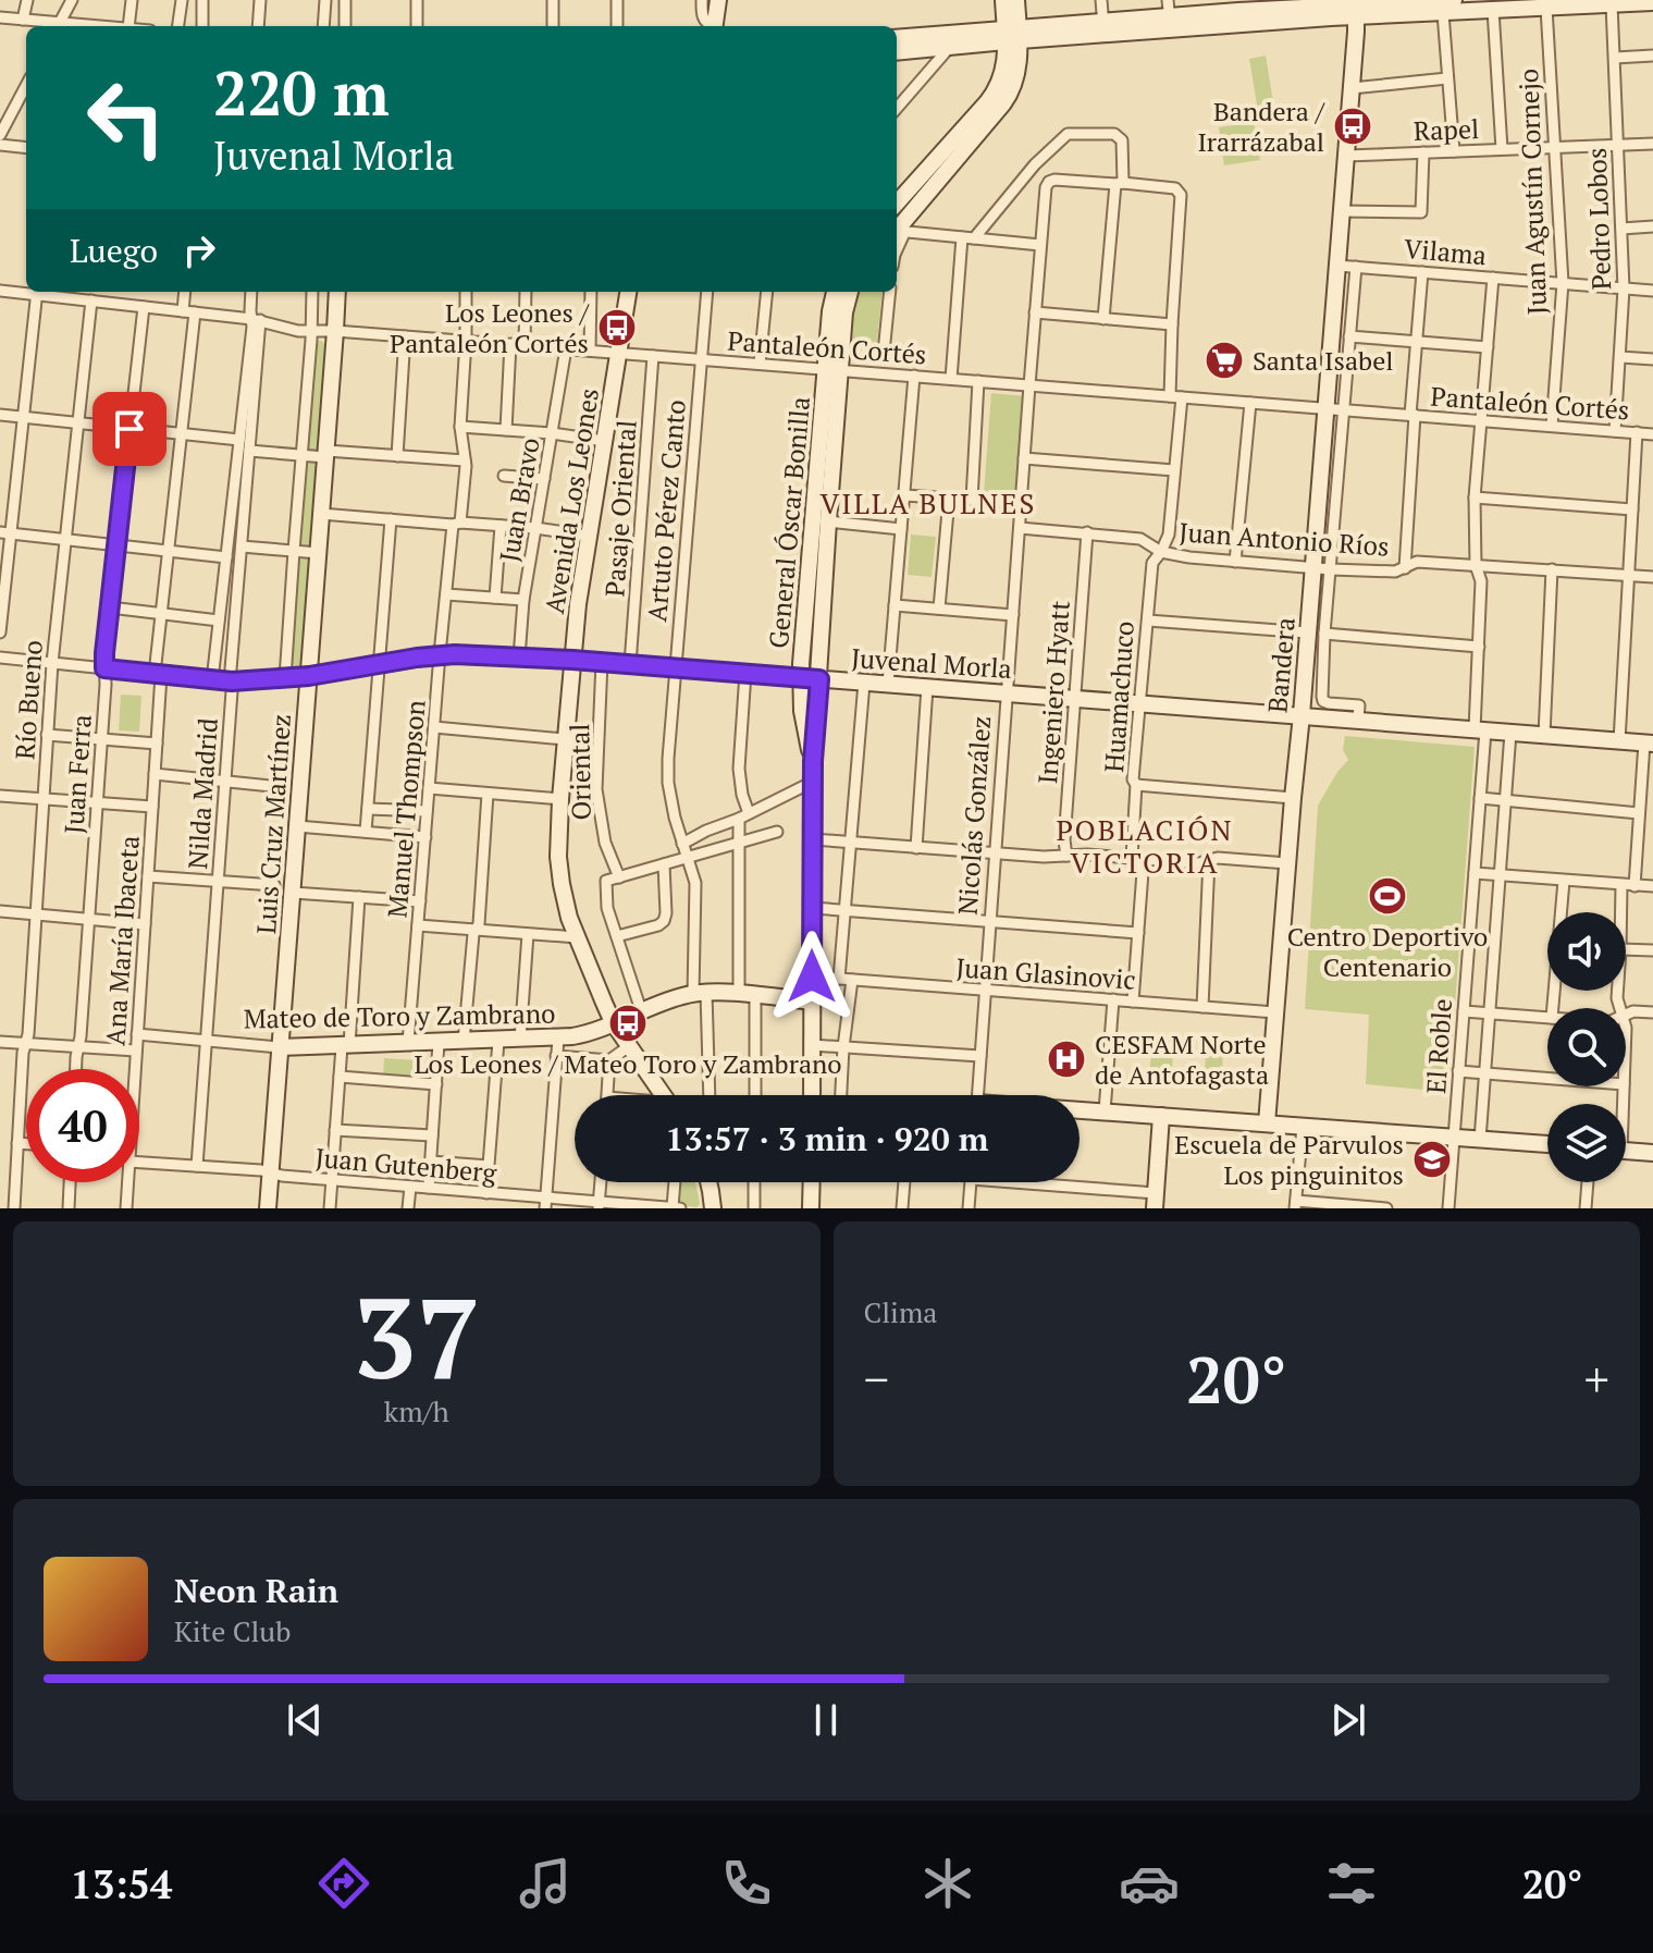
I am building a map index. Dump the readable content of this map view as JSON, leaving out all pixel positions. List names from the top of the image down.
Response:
{
  "streets": {
    "street": [
      "Rapel",
      "Juan Agustín Cornejo",
      "Pedro Lobos",
      "Vilama",
      "Pantaleón Cortés",
      "Juan Bravo",
      "Avenida Los Leones",
      "Pasaje Oriental",
      "Artuto Pérez Canto",
      "General Óscar Bonilla",
      "Juan Antonio Ríos",
      "Juvenal Morla",
      "Bandera",
      "Ingeniero Hyatt",
      "Huamachuco",
      "Río Bueno",
      "Oriental",
      "Juan Ferra",
      "Nilda Madrid",
      "Manuel Thompson",
      "Nicolás González",
      "Luis Cruz Martínez",
      "Ana María Ibaceta",
      "Juan Glasinovic",
      "Mateo de Toro y Zambrano",
      "El Roble",
      "Juan Gutenberg"
    ]
  },
  "crossings": [
    ["Rapel", "Juan Agustín Cornejo"],
    ["Rapel", "Pedro Lobos"],
    ["Rapel", "Bandera"],
    ["Juan Agustín Cornejo", "Vilama"],
    ["Juan Agustín Cornejo", "Pantaleón Cortés"],
    ["Pedro Lobos", "Vilama"],
    ["Pedro Lobos", "Pantaleón Cortés"],
    ["Vilama", "Bandera"],
    ["Vilama", "El Roble"],
    ["Pantaleón Cortés", "Juan Bravo"],
    ["Pantaleón Cortés", "Avenida Los Leones"],
    ["Pantaleón Cortés", "Pasaje Oriental"],
    ["Pantaleón Cortés", "Artuto Pérez Canto"],
    ["Pantaleón Cortés", "General Óscar Bonilla"],
    ["Pantaleón Cortés", "Bandera"],
    ["Pantaleón Cortés", "Huamachuco"],
    ["Pantaleón Cortés", "Río Bueno"],
    ["Pantaleón Cortés", "Juan Ferra"],
    ["Pantaleón Cortés", "Nilda Madrid"],
    ["Pantaleón Cortés", "Manuel Thompson"],
    ["Pantaleón Cortés", "Nicolás González"],
    ["Pantaleón Cortés", "Luis Cruz Martínez"],
    ["Pantaleón Cortés", "Ana María Ibaceta"],
    ["Pantaleón Cortés", "El Roble"],
    ["Juan Bravo", "Juvenal Morla"],
    ["Avenida Los Leones", "Juvenal Morla"],
    ["Avenida Los Leones", "Mateo de Toro y Zambrano"],
    ["Pasaje Oriental", "Juvenal Morla"],
    ["Artuto Pérez Canto", "Juvenal Morla"],
    ["Artuto Pérez Canto", "Mateo de Toro y Zambrano"],
    ["General Óscar Bonilla", "Juvenal Morla"],
    ["General Óscar Bonilla", "Juan Glasinovic"],
    ["General Óscar Bonilla", "Mateo de Toro y Zambrano"],
    ["Juan Antonio Ríos", "Bandera"],
    ["Juan Antonio Ríos", "Ingeniero Hyatt"],
    ["Juan Antonio Ríos", "Huamachuco"],
    ["Juan Antonio Ríos", "Nicolás González"],
    ["Juan Antonio Ríos", "El Roble"],
    ["Juvenal Morla", "Bandera"],
    ["Juvenal Morla", "Ingeniero Hyatt"],
    ["Juvenal Morla", "Huamachuco"],
    ["Juvenal Morla", "Río Bueno"],
    ["Juvenal Morla", "Oriental"],
    ["Juvenal Morla", "Juan Ferra"],
    ["Juvenal Morla", "Nilda Madrid"],
    ["Juvenal Morla", "Manuel Thompson"],
    ["Juvenal Morla", "Nicolás González"],
    ["Juvenal Morla", "Luis Cruz Martínez"],
    ["Juvenal Morla", "Ana María Ibaceta"],
    ["Juvenal Morla", "El Roble"],
    ["Bandera", "Juan Glasinovic"],
    ["Huamachuco", "Juan Glasinovic"],
    ["Nilda Madrid", "Mateo de Toro y Zambrano"],
    ["Nilda Madrid", "Juan Gutenberg"],
    ["Manuel Thompson", "Mateo de Toro y Zambrano"],
    ["Nicolás González", "Juan Glasinovic"],
    ["Luis Cruz Martínez", "Mateo de Toro y Zambrano"],
    ["Luis Cruz Martínez", "Juan Gutenberg"],
    ["Ana María Ibaceta", "Mateo de Toro y Zambrano"]
  ],
  "districts": ["VILLA BULNES", "POBLACIÓN VICTORIA"],
  "places": {
    "bus stop": ["Bandera / Irarrázabal", "Los Leones / Pantaleón Cortés", "Los Leones / Mateo Toro y Zambrano"],
    "supermarket": ["Santa Isabel"],
    "sports": ["Centro Deportivo Centenario"],
    "hospital": ["CESFAM Norte de Antofagasta"],
    "school or university": ["Escuela de Parvulos Los pinguinitos"]
  },
  "page": {
    "turn": ["220 m", "Juvenal Morla"],
    "then": "Luego",
    "limit": "40",
    "trip": "13:57 · 3 min · 920 m",
    "tile": [
      ["37", "km/h"],
      "Clima"
    ],
    "heat": ["−", "20°", "+"],
    "song": ["Neon Rain", "Kite Club"],
    "tabs": ["13:54", "20°"]
  }
}
